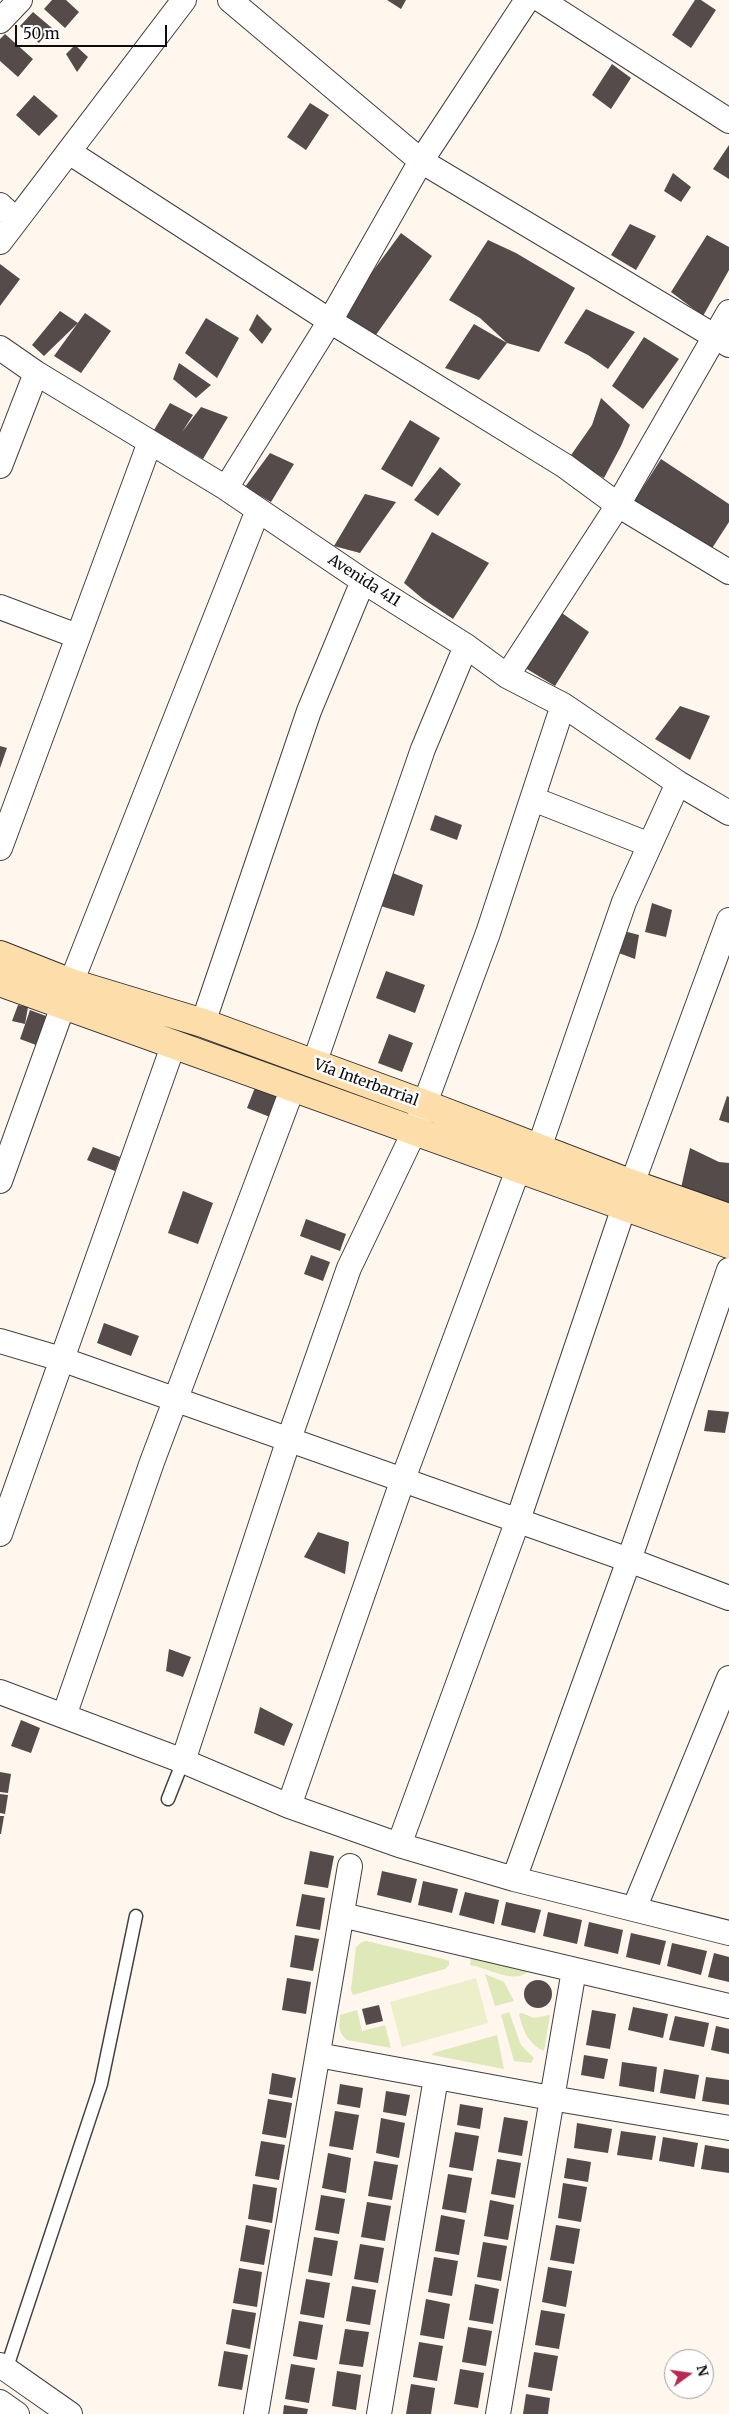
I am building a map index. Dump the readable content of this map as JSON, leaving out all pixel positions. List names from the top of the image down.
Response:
{
  "streets": {
    "main road": ["Vía Interbarrial"],
    "street": ["Avenida 411"]
  },
  "scale_bar": "50 m",
  "north": "right"
}
